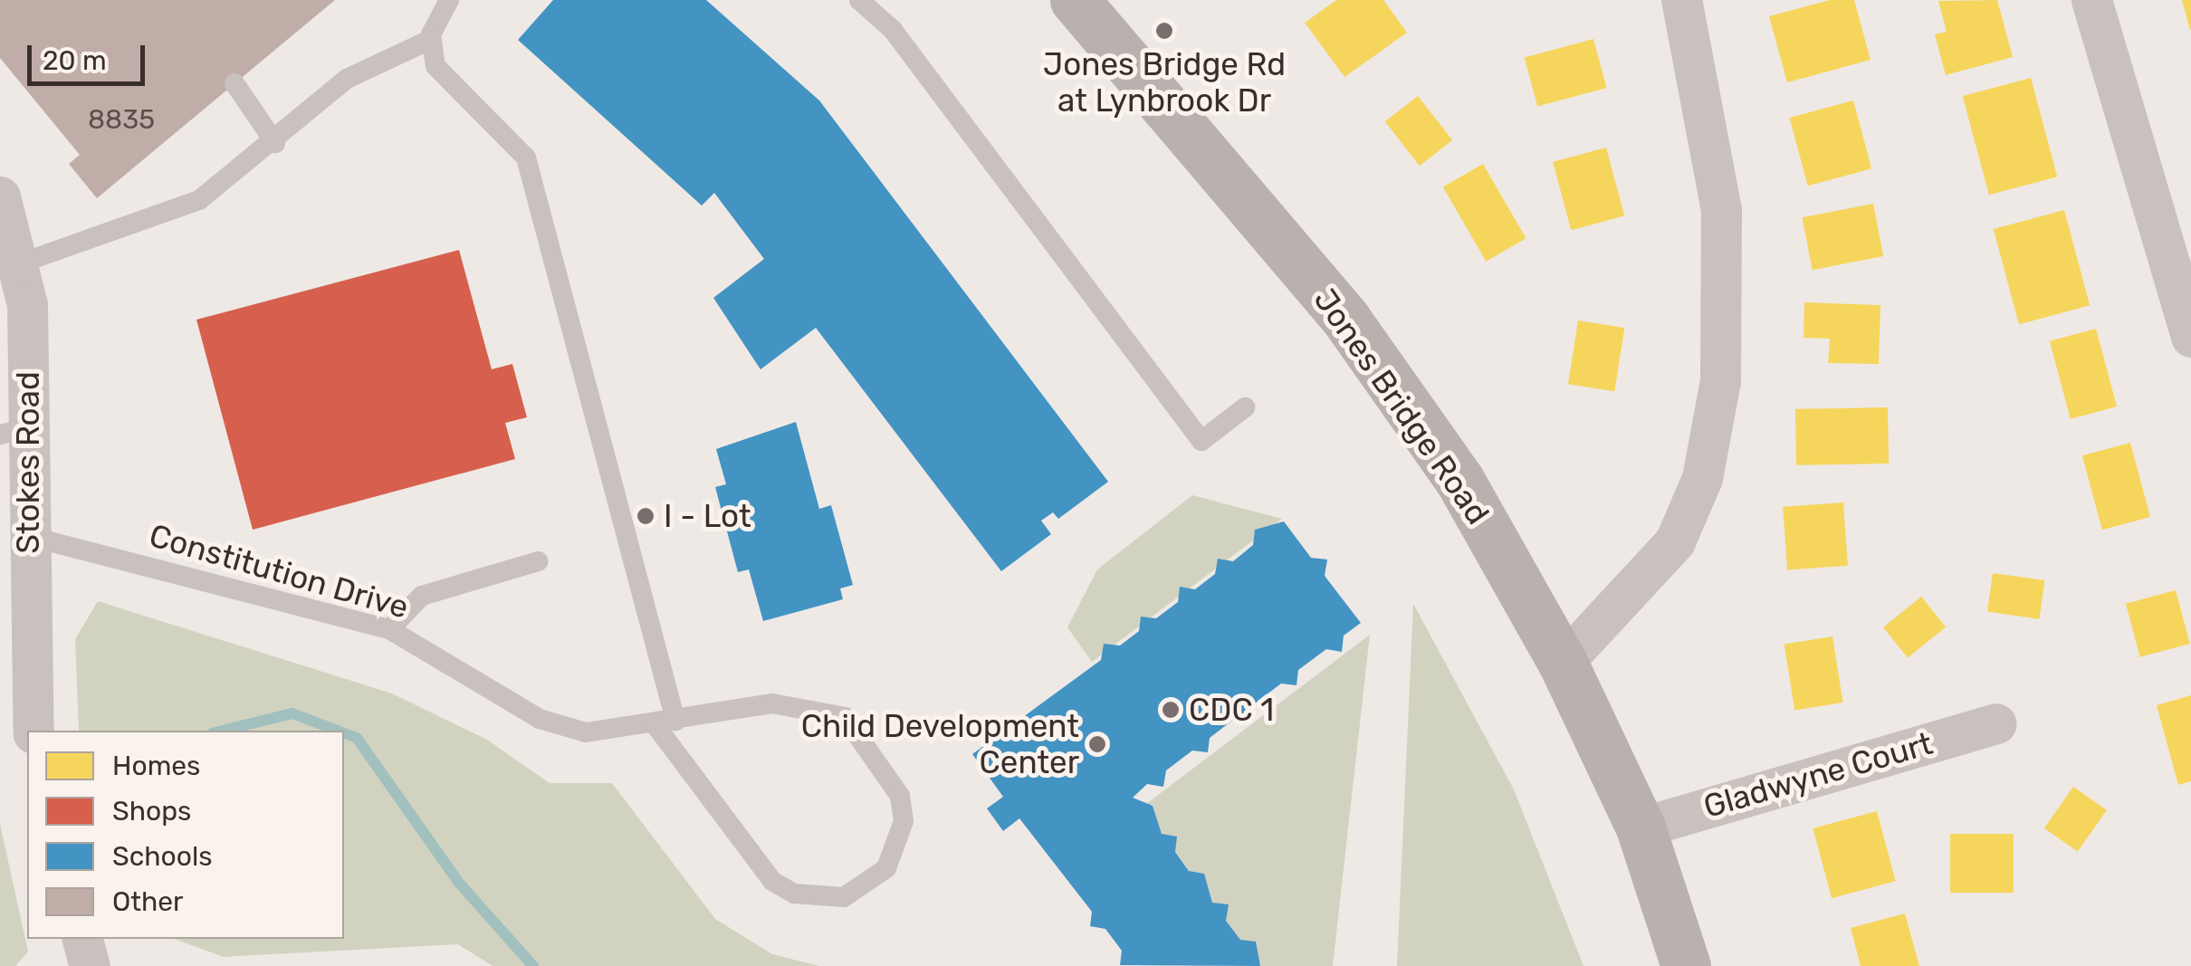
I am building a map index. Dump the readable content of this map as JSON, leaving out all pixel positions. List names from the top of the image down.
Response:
{
  "streets": {
    "main road": ["Jones Bridge Road"],
    "street": ["Stokes Road", "Gladwyne Court"],
    "lane": ["Constitution Drive"]
  },
  "crossings": [
    ["Jones Bridge Road", "Gladwyne Court"],
    ["Stokes Road", "Constitution Drive"]
  ],
  "places": [
    "Jones Bridge Rd at Lynbrook Dr",
    "I - Lot",
    "CDC 1",
    "Child Development Center"
  ],
  "house_numbers": ["8835"],
  "legend": [
    "Homes",
    "Shops",
    "Schools",
    "Other"
  ],
  "scale_bar": "20 m"
}
